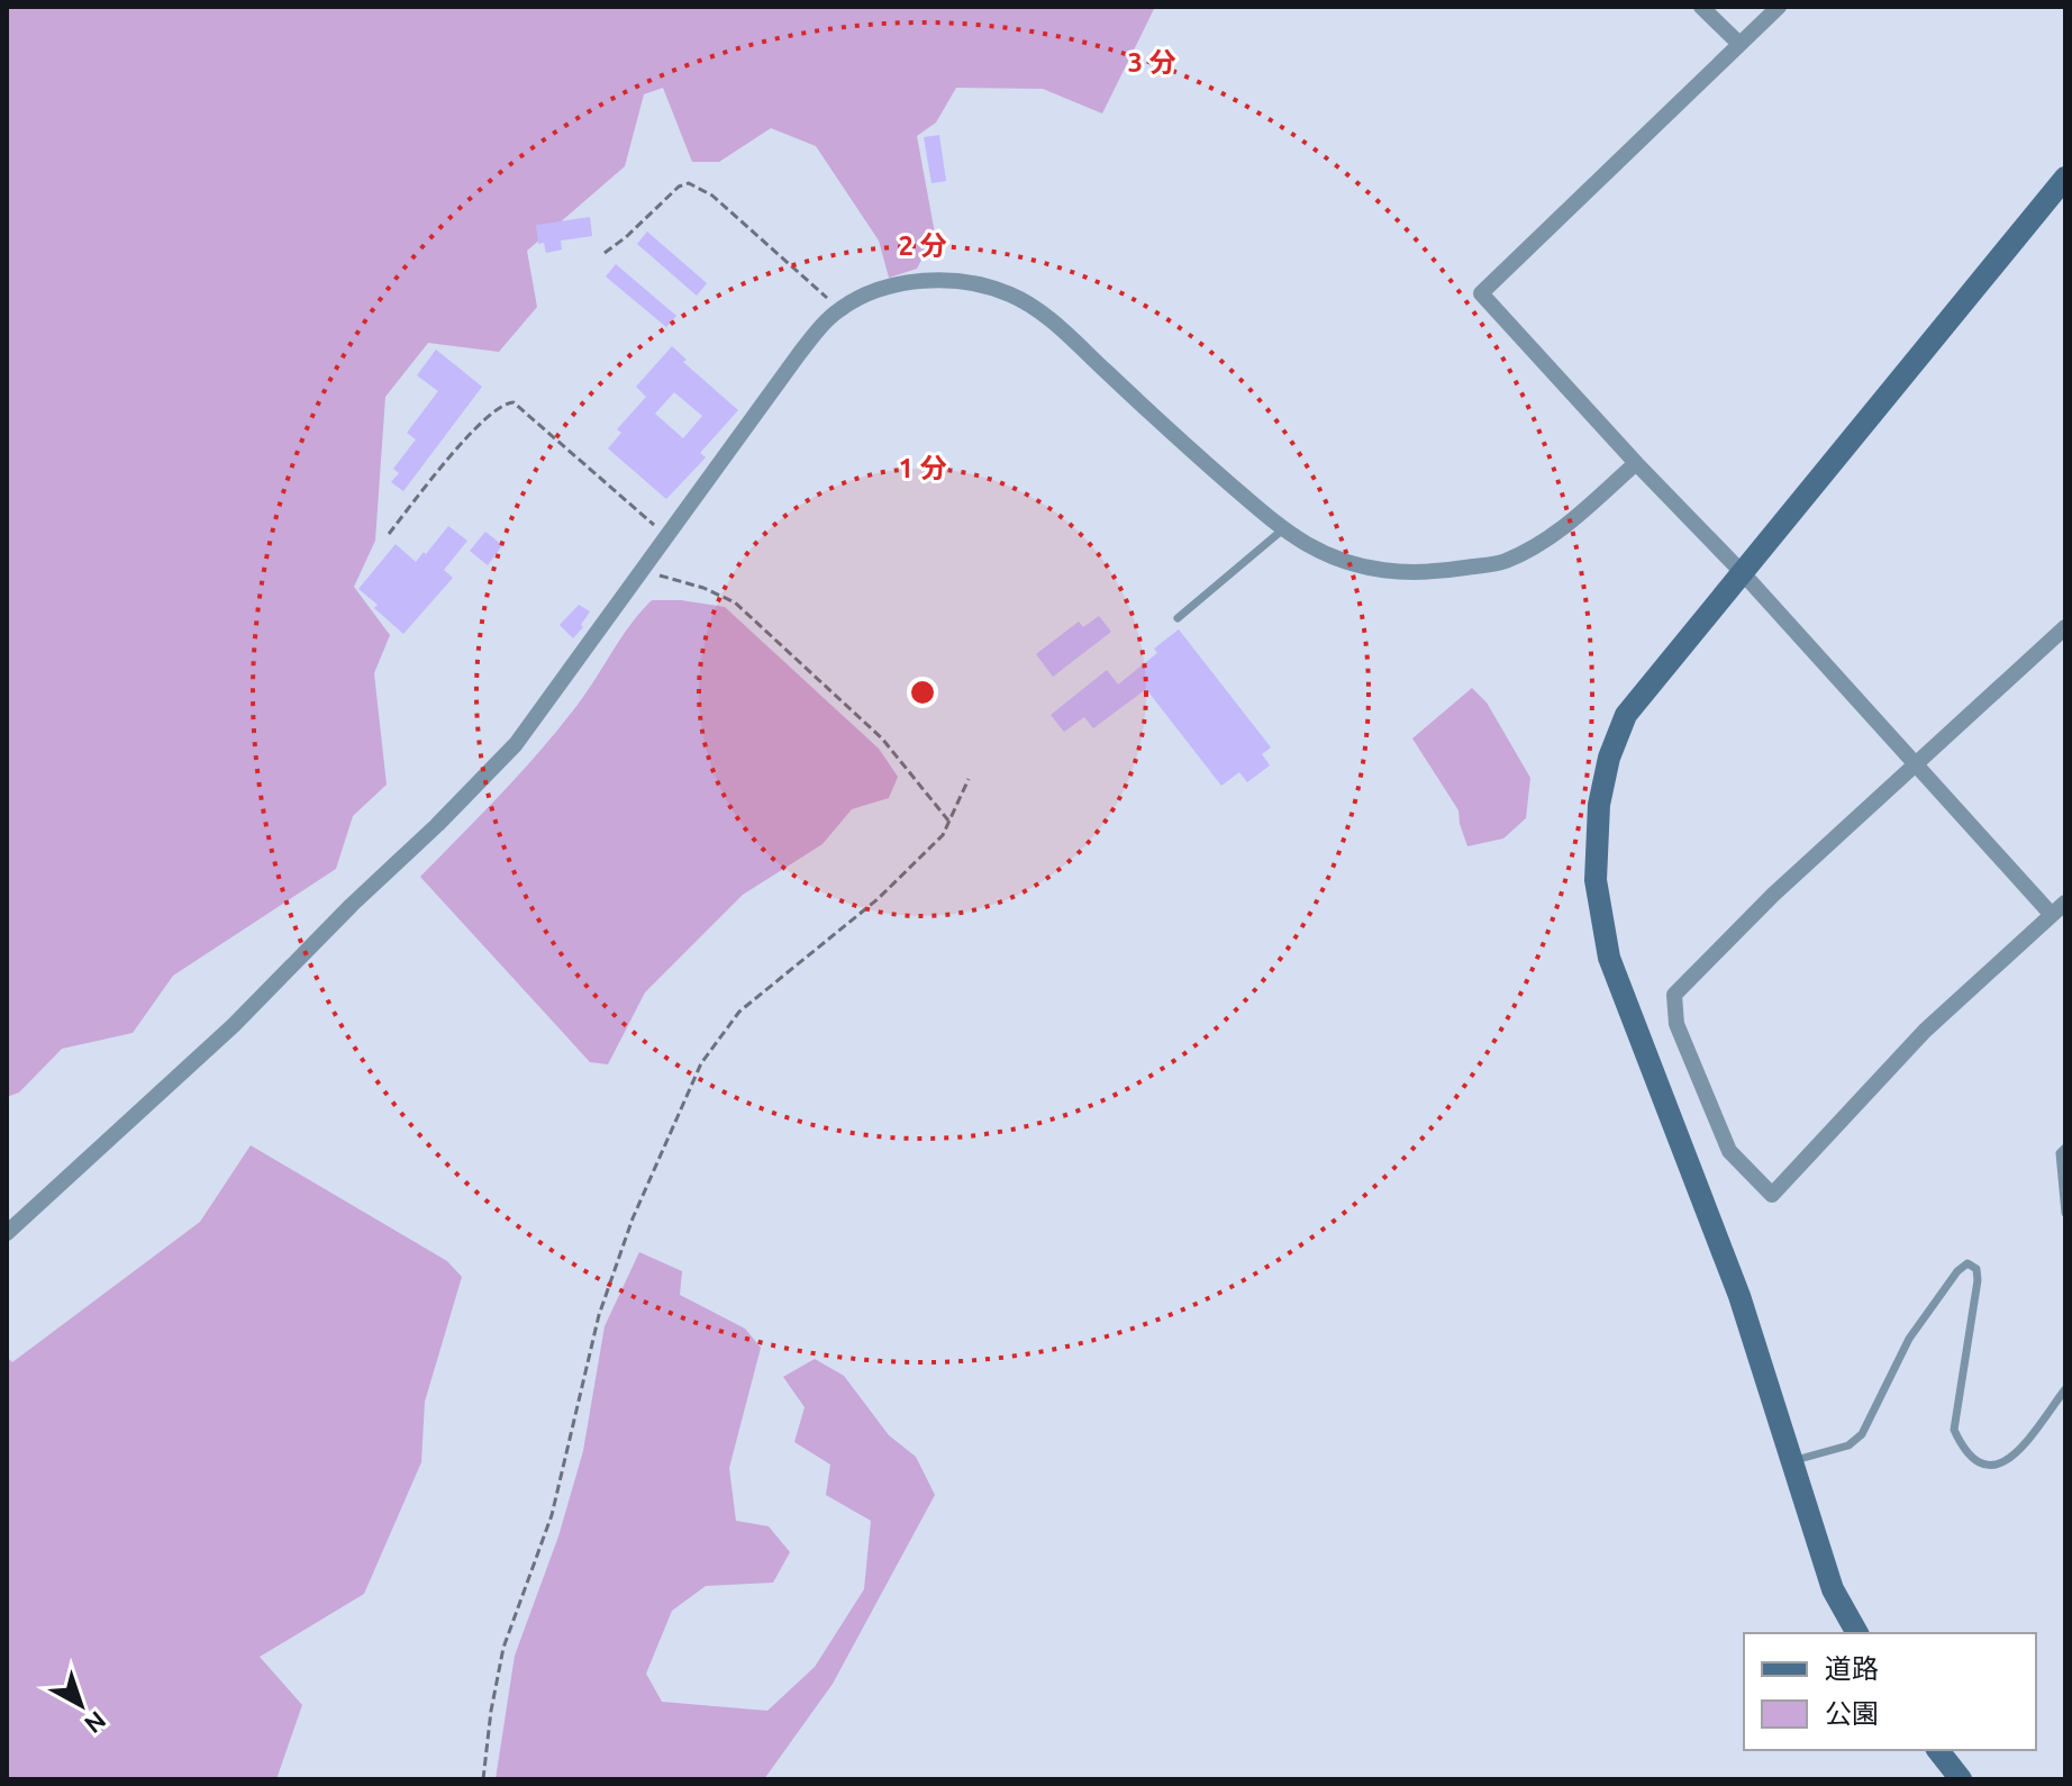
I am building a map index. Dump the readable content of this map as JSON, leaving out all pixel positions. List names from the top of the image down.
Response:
{
  "legend": ["道路", "公園"],
  "north": "bottom right",
  "rings": ["3 分", "2 分", "1 分"]
}
